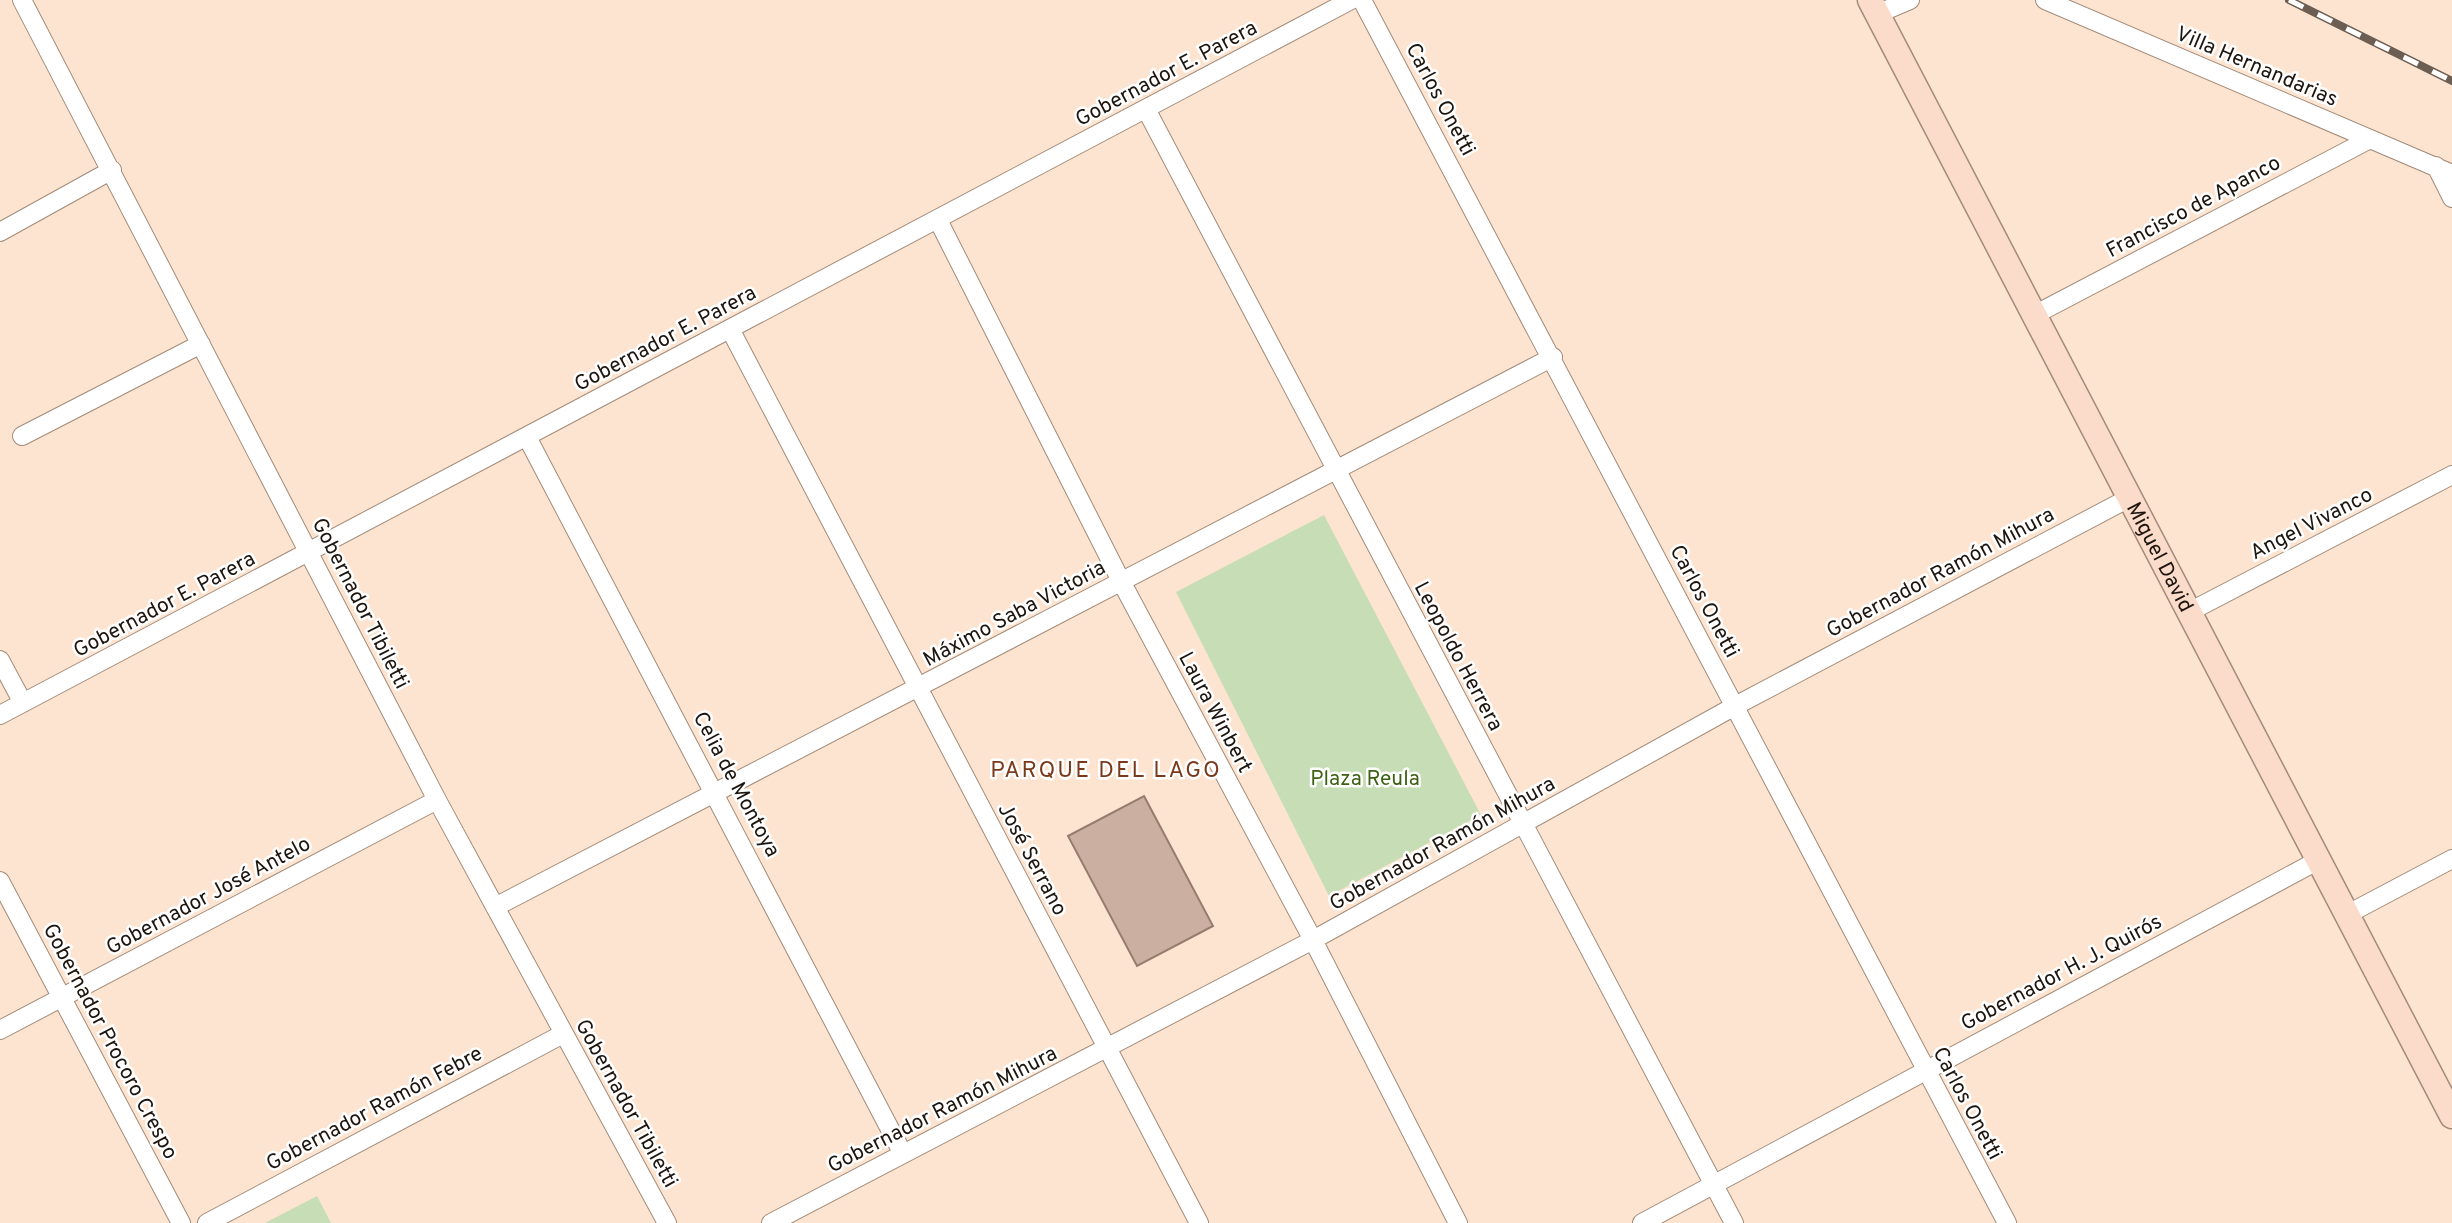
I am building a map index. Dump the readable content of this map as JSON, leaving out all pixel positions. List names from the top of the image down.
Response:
{
  "streets": {
    "street": [
      "Villa Hernandarias",
      "Gobernador E. Parera",
      "Carlos Onetti",
      "Francisco de Apanco",
      "Angel Vivanco",
      "Miguel David",
      "Gobernador Ramón Mihura",
      "Gobernador Tibiletti",
      "Máximo Saba Victoria",
      "Leopoldo Herrera",
      "Laura Winbert",
      "Celia de Montoya",
      "José Serrano",
      "Gobernador José Antelo",
      "Gobernador H. J. Quirós",
      "Gobernador Procoro Crespo",
      "Gobernador Ramón Febre"
    ]
  },
  "crossings": [
    ["Villa Hernandarias", "Francisco de Apanco"],
    ["Gobernador E. Parera", "Gobernador Tibiletti"],
    ["Gobernador E. Parera", "Leopoldo Herrera"],
    ["Gobernador E. Parera", "Laura Winbert"],
    ["Gobernador E. Parera", "Celia de Montoya"],
    ["Gobernador E. Parera", "José Serrano"],
    ["Carlos Onetti", "Gobernador Ramón Mihura"],
    ["Carlos Onetti", "Máximo Saba Victoria"],
    ["Carlos Onetti", "Gobernador H. J. Quirós"],
    ["Francisco de Apanco", "Miguel David"],
    ["Angel Vivanco", "Miguel David"],
    ["Miguel David", "Gobernador Ramón Mihura"],
    ["Miguel David", "Gobernador H. J. Quirós"],
    ["Gobernador Ramón Mihura", "Leopoldo Herrera"],
    ["Gobernador Ramón Mihura", "Laura Winbert"],
    ["Gobernador Ramón Mihura", "Celia de Montoya"],
    ["Gobernador Ramón Mihura", "José Serrano"],
    ["Gobernador Tibiletti", "Máximo Saba Victoria"],
    ["Gobernador Tibiletti", "Gobernador José Antelo"],
    ["Gobernador Tibiletti", "Gobernador Ramón Febre"],
    ["Máximo Saba Victoria", "Leopoldo Herrera"],
    ["Máximo Saba Victoria", "Laura Winbert"],
    ["Máximo Saba Victoria", "Celia de Montoya"],
    ["Máximo Saba Victoria", "José Serrano"],
    ["Leopoldo Herrera", "Gobernador H. J. Quirós"],
    ["Gobernador José Antelo", "Gobernador Procoro Crespo"]
  ],
  "districts": ["PARQUE DEL LAGO"],
  "parks": ["Plaza Reula"]
}
